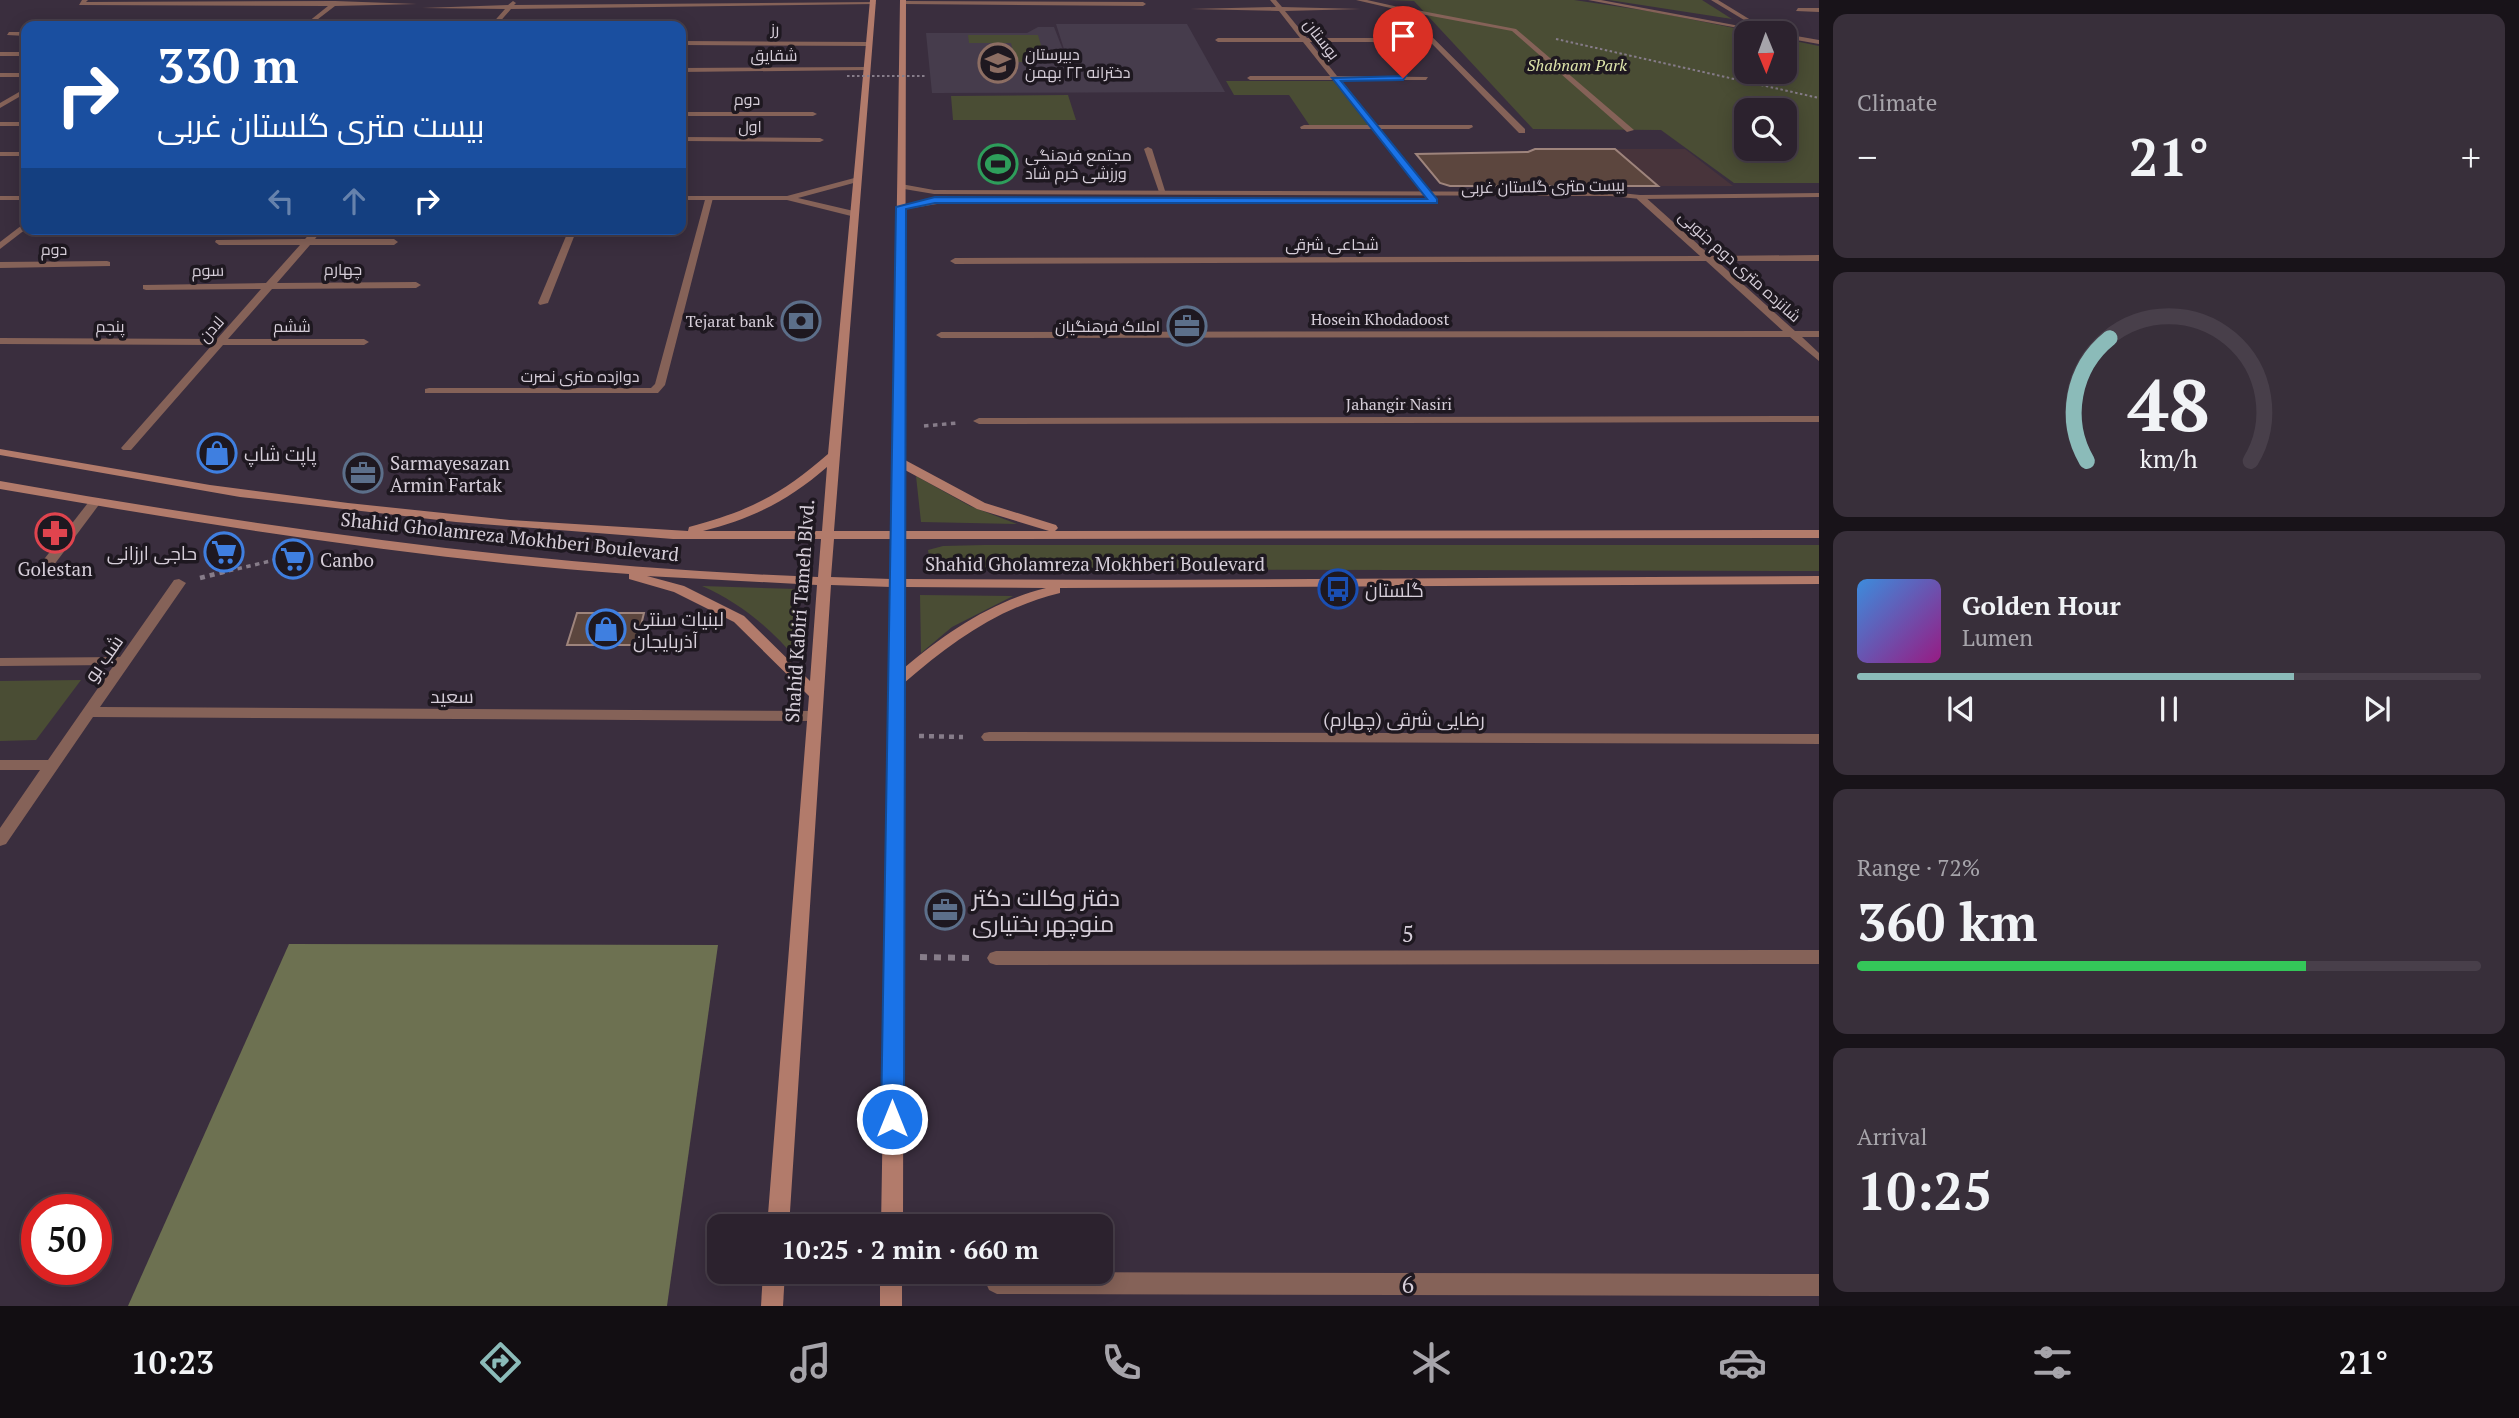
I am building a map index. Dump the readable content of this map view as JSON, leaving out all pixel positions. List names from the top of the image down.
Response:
{
  "streets": {
    "main road": ["Shahid Gholamreza Mokhberi Boulevard", "Shahid Kabiri Tameh Blvd."],
    "street": [
      "رز",
      "بوستان",
      "شقایق",
      "دوم",
      "اول",
      "بیست متری گلستان غربی",
      "شجاعی شرقی",
      "شانزده متری دوم جنوبی",
      "چهارم",
      "سوم",
      "Hosein Khodadoost",
      "پنجم",
      "ششم",
      "لادن",
      "دوازده متری نصرت",
      "Jahangir Nasiri",
      "شب بو",
      "سعید",
      "رضایی شرقی (چهارم)",
      "5",
      "6"
    ]
  },
  "crossings": [
    ["رز", "Shahid Kabiri Tameh Blvd."],
    ["بوستان", "بیست متری گلستان غربی"],
    ["شقایق", "Shahid Kabiri Tameh Blvd."],
    ["بیست متری گلستان غربی", "شانزده متری دوم جنوبی"],
    ["شجاعی شرقی", "شانزده متری دوم جنوبی"],
    ["شانزده متری دوم جنوبی", "Hosein Khodadoost"],
    ["چهارم", "سوم"],
    ["چهارم", "لادن"],
    ["سوم", "لادن"],
    ["پنجم", "ششم"],
    ["پنجم", "لادن"],
    ["ششم", "لادن"],
    ["Shahid Gholamreza Mokhberi Boulevard", "Shahid Kabiri Tameh Blvd."],
    ["Shahid Kabiri Tameh Blvd.", "سعید"],
    ["شب بو", "سعید"]
  ],
  "parks": ["Shabnam Park"],
  "places": {
    "school or university": ["دبیرستان دخترانه ۲۲ بهمن"],
    "sports": ["مجتمع فرهنگی ورزشی خرم شاد"],
    "bank": ["Tejarat bank"],
    "office": ["املاک فرهنگیان", "Sarmayesazan Armin Fartak", "دفتر وکالت دکتر منوچهر بختیاری"],
    "shop": ["پاپت شاپ", "لبنیات سنتی آذربایجان"],
    "pharmacy": ["Golestan"],
    "supermarket": ["حاجی ارزانی", "Canbo"],
    "bus stop": ["گلستان"]
  },
  "north": "bottom",
  "page": {
    "tile": [
      "Climate",
      ["Range · 72%", "360 km"],
      ["Arrival", "10:25"]
    ],
    "turn": ["330 m", "بیست متری گلستان غربی"],
    "heat": ["−", "21°", "+"],
    "song": ["Golden Hour", "Lumen"],
    "limit": "50",
    "trip": "10:25 · 2 min · 660 m",
    "tabs": ["10:23", "21°"],
    "gauge": ["48", "km/h"]
  }
}
